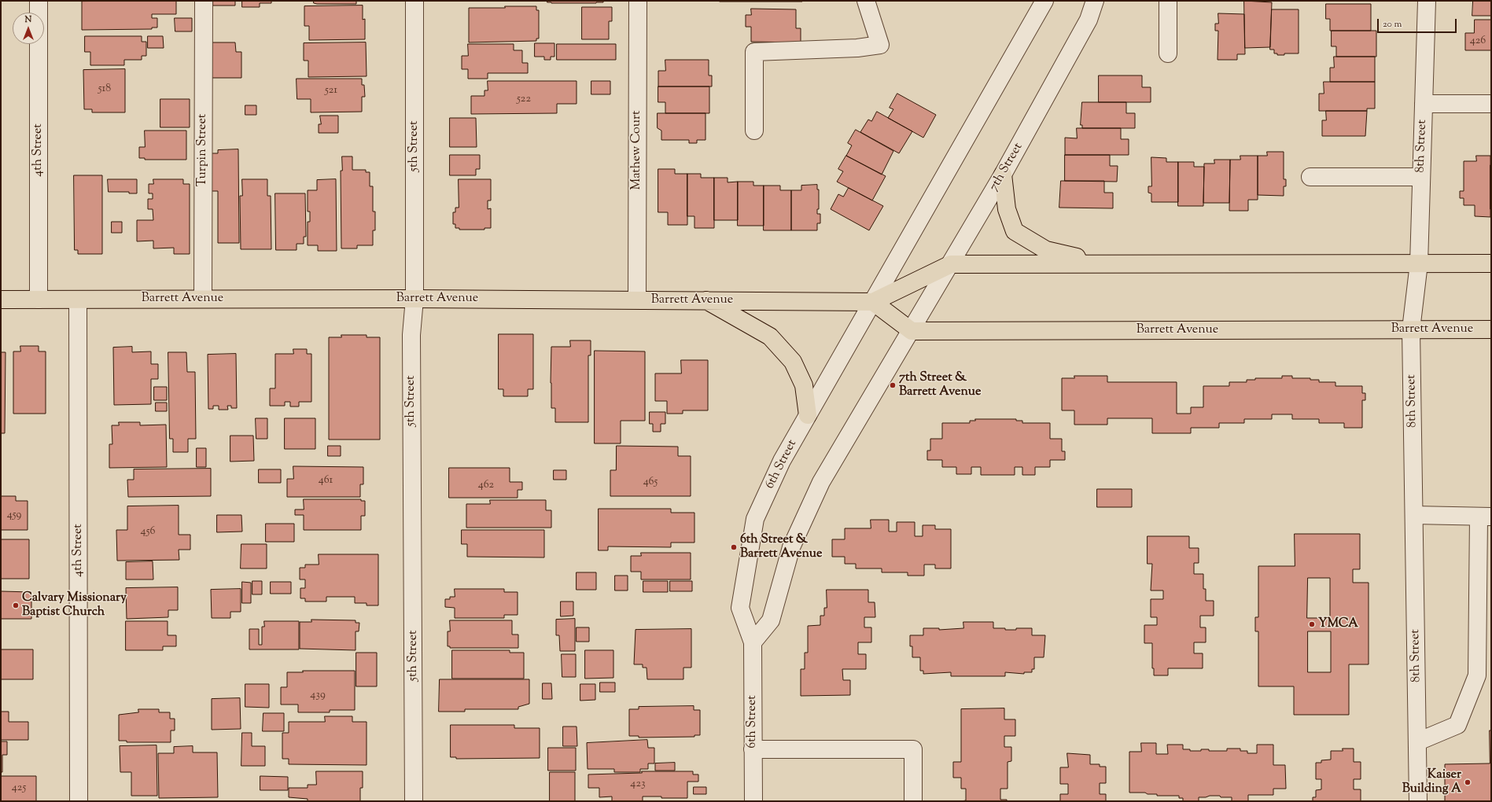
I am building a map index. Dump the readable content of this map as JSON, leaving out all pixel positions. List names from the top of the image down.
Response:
{
  "streets": {
    "main road": ["Barrett Avenue"],
    "street": [
      "5th Street",
      "8th Street",
      "4th Street",
      "Turpin Street",
      "Mathew Court",
      "7th Street",
      "6th Street"
    ]
  },
  "crossings": [
    ["5th Street", "Barrett Avenue"],
    ["8th Street", "Barrett Avenue"],
    ["4th Street", "Barrett Avenue"],
    ["Turpin Street", "Barrett Avenue"],
    ["Mathew Court", "Barrett Avenue"],
    ["7th Street", "Barrett Avenue"],
    ["Barrett Avenue", "6th Street"]
  ],
  "places": [
    "7th Street & Barrett Avenue",
    "6th Street & Barrett Avenue",
    "Calvary Missionary Baptist Church",
    "YMCA",
    "Kaiser Building A"
  ],
  "house_numbers": [
    "426",
    "518",
    "521",
    "522",
    "461",
    "465",
    "462",
    "459",
    "456",
    "439",
    "423",
    "425"
  ],
  "scale_bar": "20 m",
  "north": "top"
}
